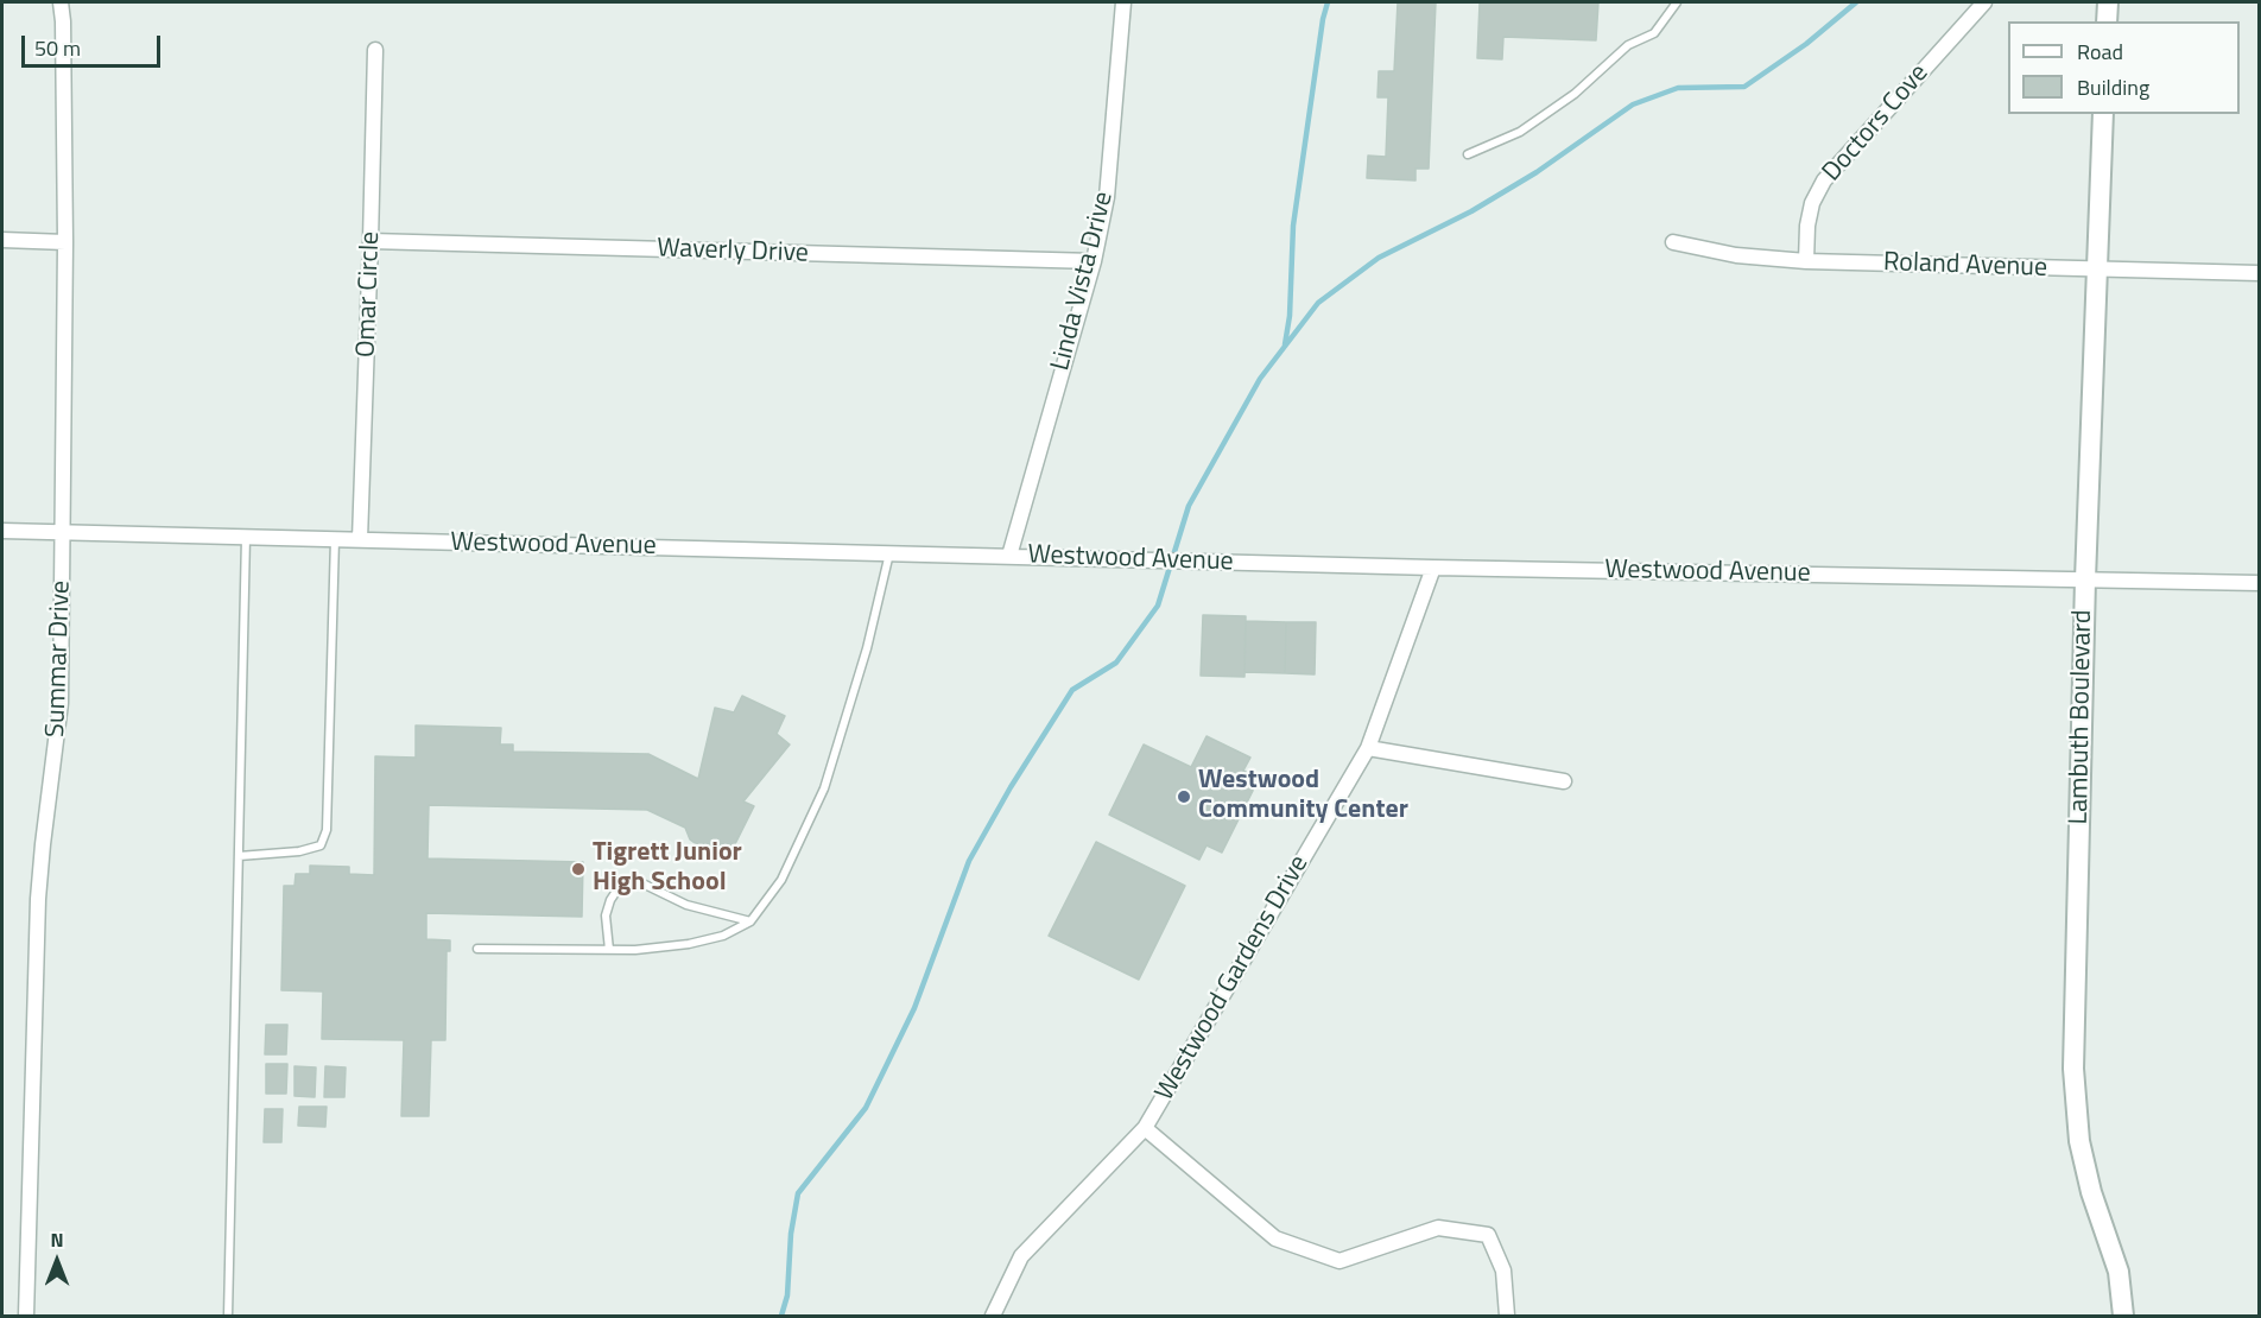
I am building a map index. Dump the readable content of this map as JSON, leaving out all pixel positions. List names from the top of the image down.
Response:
{
  "streets": {
    "street": [
      "Doctors Cove",
      "Waverly Drive",
      "Roland Avenue",
      "Linda Vista Drive",
      "Omar Circle",
      "Westwood Avenue",
      "Summar Drive",
      "Lambuth Boulevard",
      "Westwood Gardens Drive"
    ]
  },
  "crossings": [
    ["Doctors Cove", "Roland Avenue"],
    ["Waverly Drive", "Linda Vista Drive"],
    ["Waverly Drive", "Omar Circle"],
    ["Roland Avenue", "Lambuth Boulevard"],
    ["Linda Vista Drive", "Westwood Avenue"],
    ["Omar Circle", "Westwood Avenue"],
    ["Westwood Avenue", "Summar Drive"],
    ["Westwood Avenue", "Lambuth Boulevard"],
    ["Westwood Avenue", "Westwood Gardens Drive"]
  ],
  "places": ["Westwood Community Center", "Tigrett Junior High School"],
  "legend": ["Road", "Building"],
  "scale_bar": "50 m",
  "north": "top"
}
